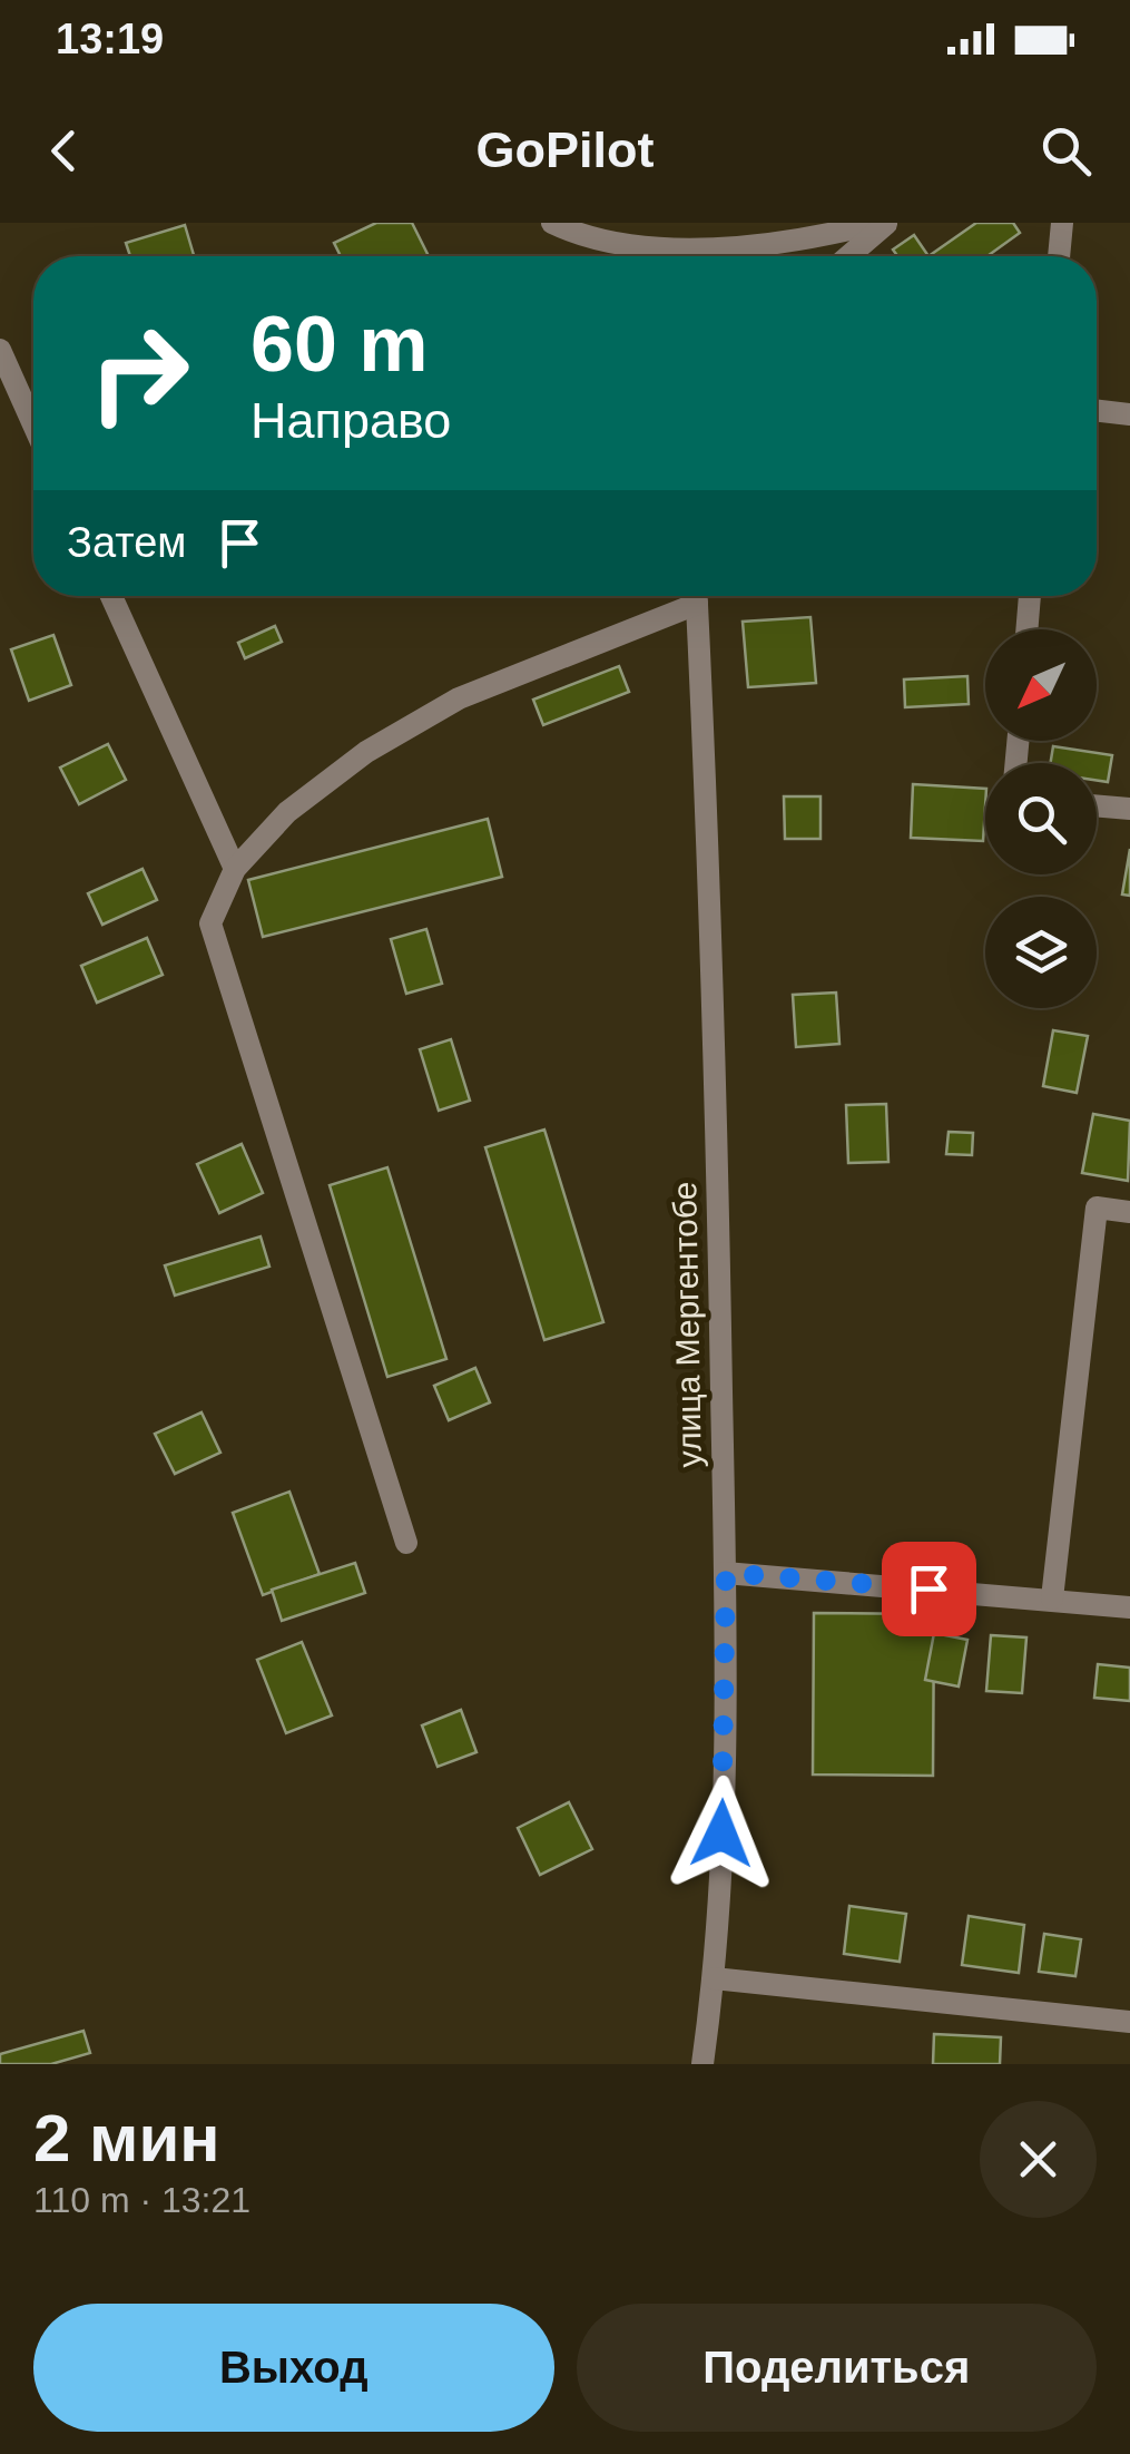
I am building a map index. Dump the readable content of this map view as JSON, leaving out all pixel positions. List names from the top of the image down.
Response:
{
  "streets": {
    "street": ["улица Мергентобе"]
  },
  "north": "bottom left",
  "page": {
    "status": "13:19",
    "header": "GoPilot",
    "turn": ["60 m", "Направо"],
    "then": "Затем",
    "heading": ["2 мин", "110 m · 13:21"],
    "buttons": ["Выход", "Поделиться"]
  }
}
